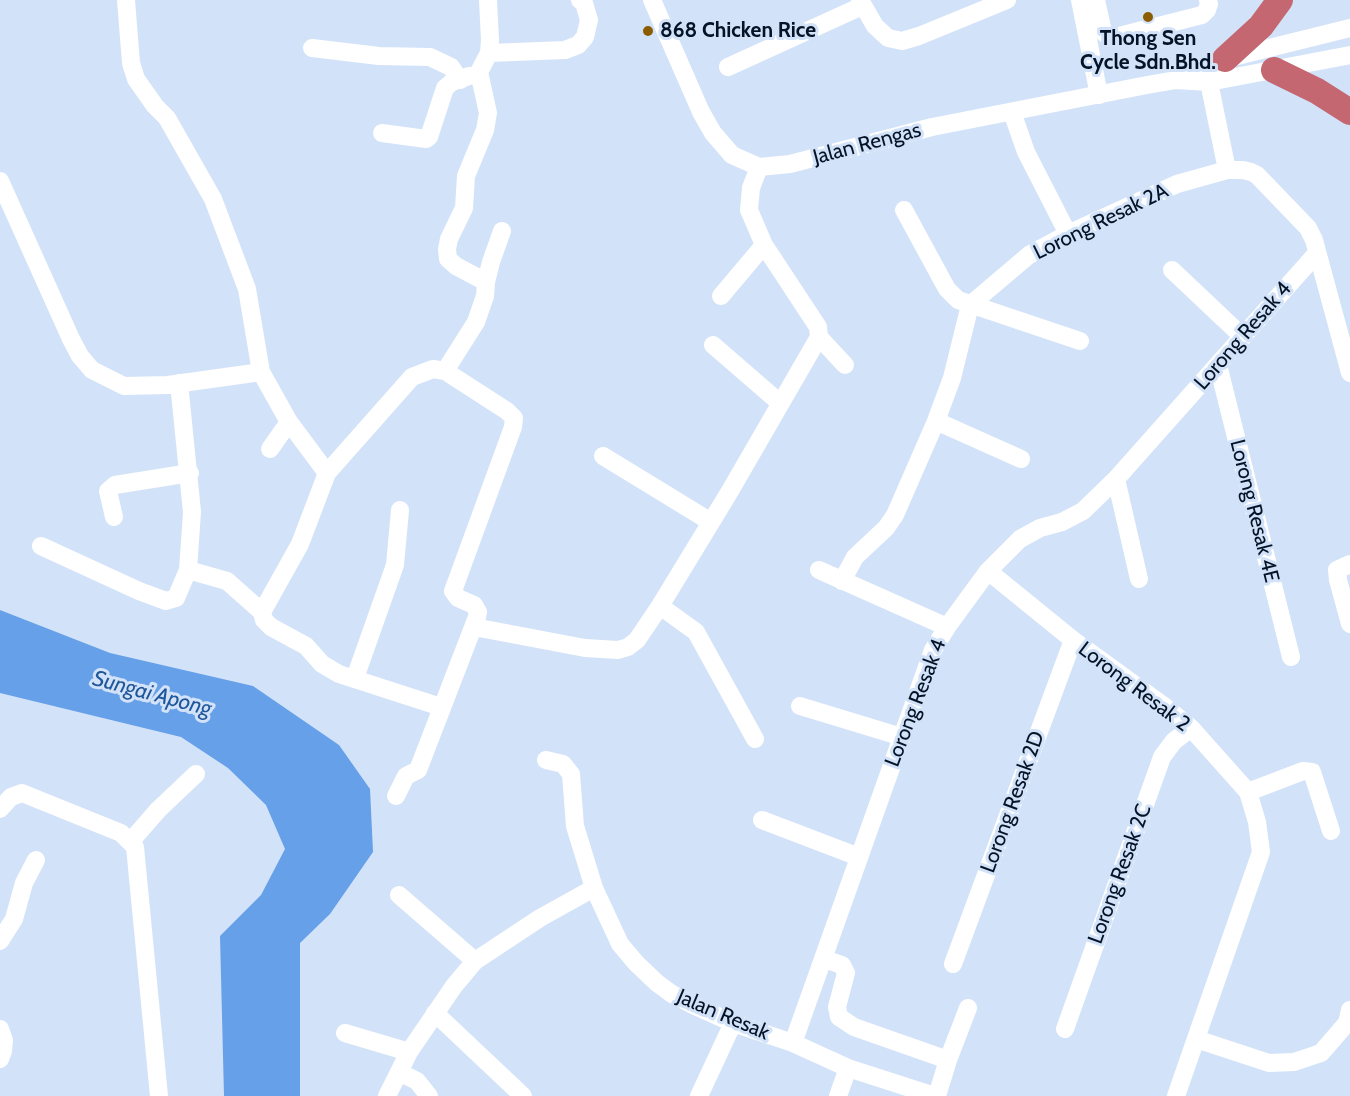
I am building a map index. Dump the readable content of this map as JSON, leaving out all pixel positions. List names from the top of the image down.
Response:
{
  "streets": {
    "street": [
      "Jalan Rengas",
      "Lorong Resak 2A",
      "Lorong Resak 4",
      "Lorong Resak 4E",
      "Lorong Resak 2",
      "Lorong Resak 2D",
      "Lorong Resak 2C",
      "Jalan Resak"
    ]
  },
  "crossings": [
    ["Lorong Resak 2A", "Lorong Resak 4"],
    ["Lorong Resak 4", "Lorong Resak 4E"],
    ["Lorong Resak 4", "Lorong Resak 2"],
    ["Lorong Resak 4", "Jalan Resak"],
    ["Lorong Resak 2", "Lorong Resak 2D"],
    ["Lorong Resak 2", "Lorong Resak 2C"]
  ],
  "water": ["Sungai Apong"],
  "places": ["Thong Sen Cycle Sdn.Bhd.", "868 Chicken Rice"]
}
